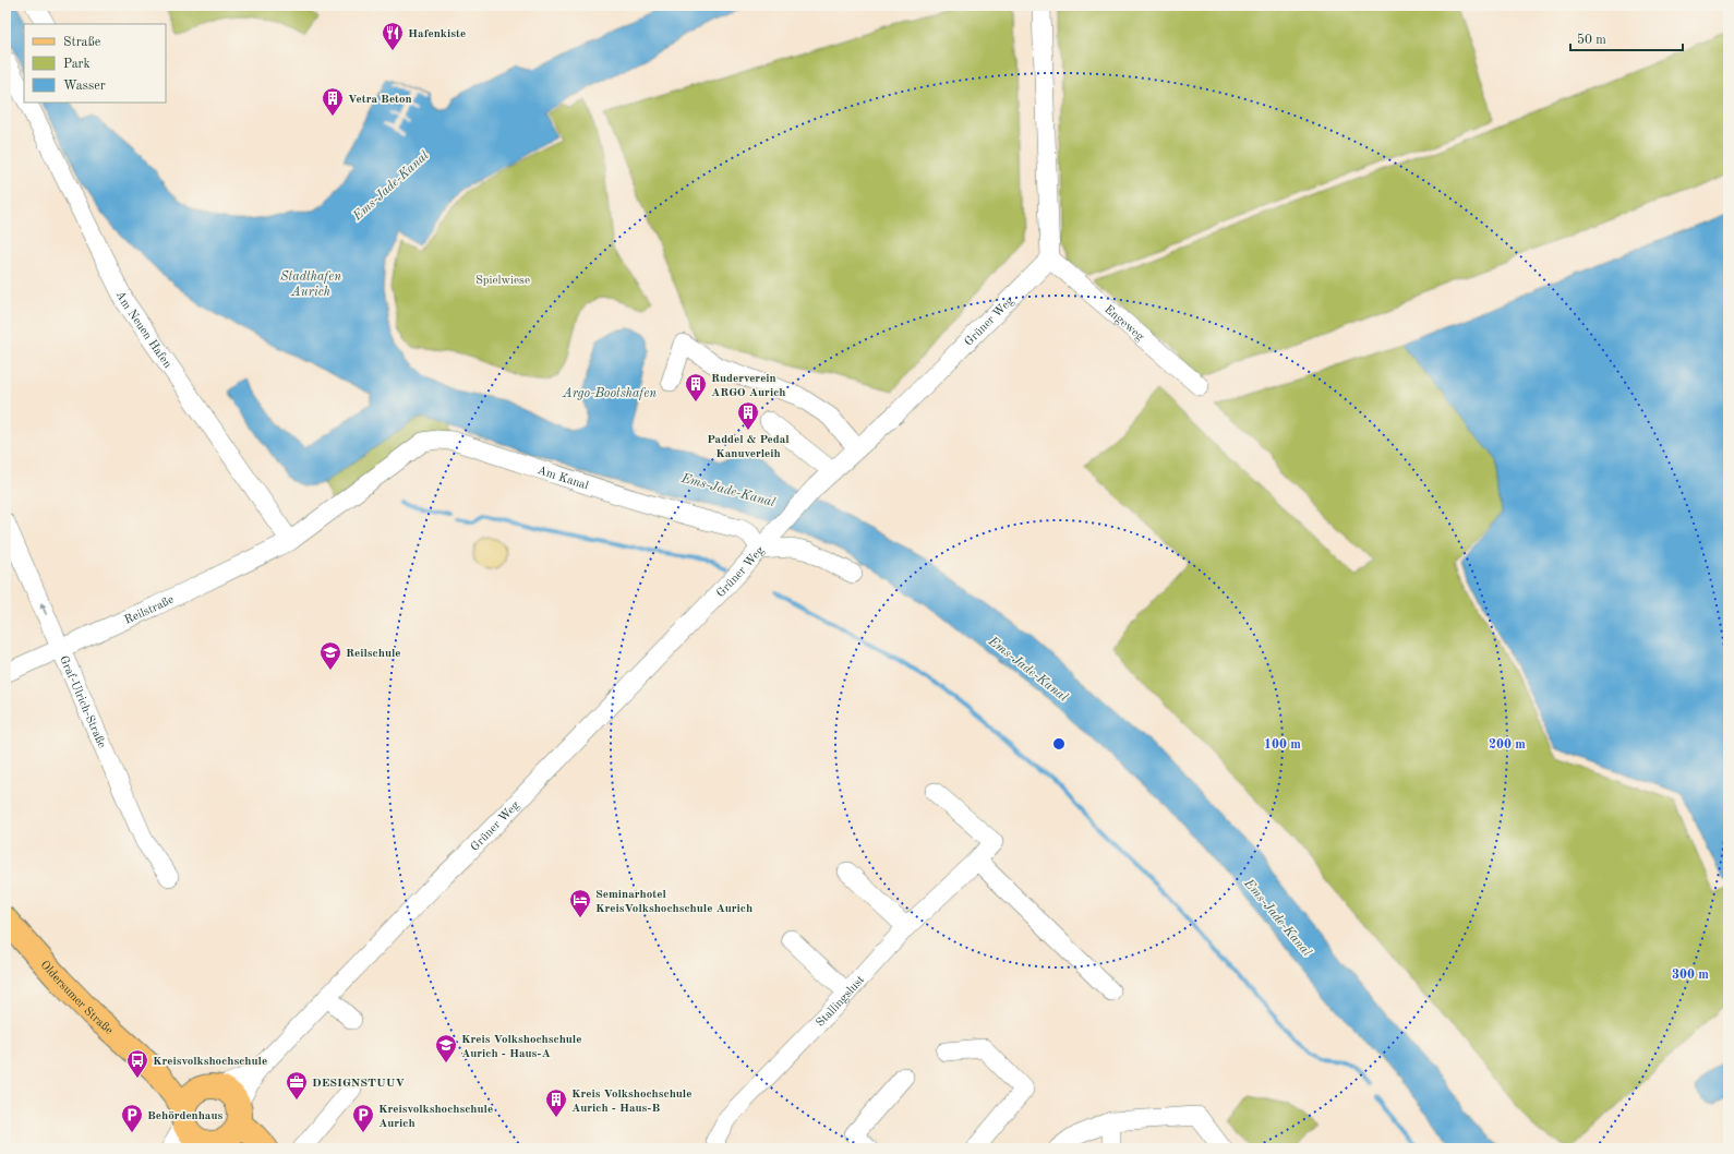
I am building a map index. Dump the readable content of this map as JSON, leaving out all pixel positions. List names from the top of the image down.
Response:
{
  "streets": {
    "main road": ["Oldersumer Straße"],
    "street": [
      "Grüner Weg",
      "Engeweg",
      "Am Neuen Hafen",
      "Am Kanal",
      "Reilstraße",
      "Graf-Ulrich-Straße",
      "Stallingslust"
    ]
  },
  "crossings": [
    ["Grüner Weg", "Engeweg"],
    ["Grüner Weg", "Am Kanal"],
    ["Grüner Weg", "Oldersumer Straße"],
    ["Am Neuen Hafen", "Am Kanal"],
    ["Am Neuen Hafen", "Reilstraße"],
    ["Am Kanal", "Reilstraße"],
    ["Reilstraße", "Graf-Ulrich-Straße"]
  ],
  "one_way": ["Graf-Ulrich-Straße"],
  "water": ["Ems-Jade-Kanal", "Stadthafen Aurich", "Argo-Bootshafen"],
  "parks": ["Spielwiese"],
  "places": {
    "restaurant": ["Hafenkiste"],
    "building": [
      "Vetra Beton",
      "Ruderverein ARGO Aurich",
      "Paddel & Pedal Kanuverleih",
      "Kreis Volkshochschule Aurich - Haus-B"
    ],
    "school or university": ["Reilschule", "Kreis Volkshochschule Aurich - Haus-A"],
    "hotel": ["Seminarhotel KreisVolkshochschule Aurich"],
    "bus stop": ["Kreisvolkshochschule"],
    "office": ["DESIGNSTUUV"],
    "parking": ["Behördenhaus", "Kreisvolkshochschule Aurich"]
  },
  "legend": ["Straße", "Park", "Wasser"],
  "scale_bar": "50 m",
  "rings": ["100 m", "200 m", "300 m"]
}
